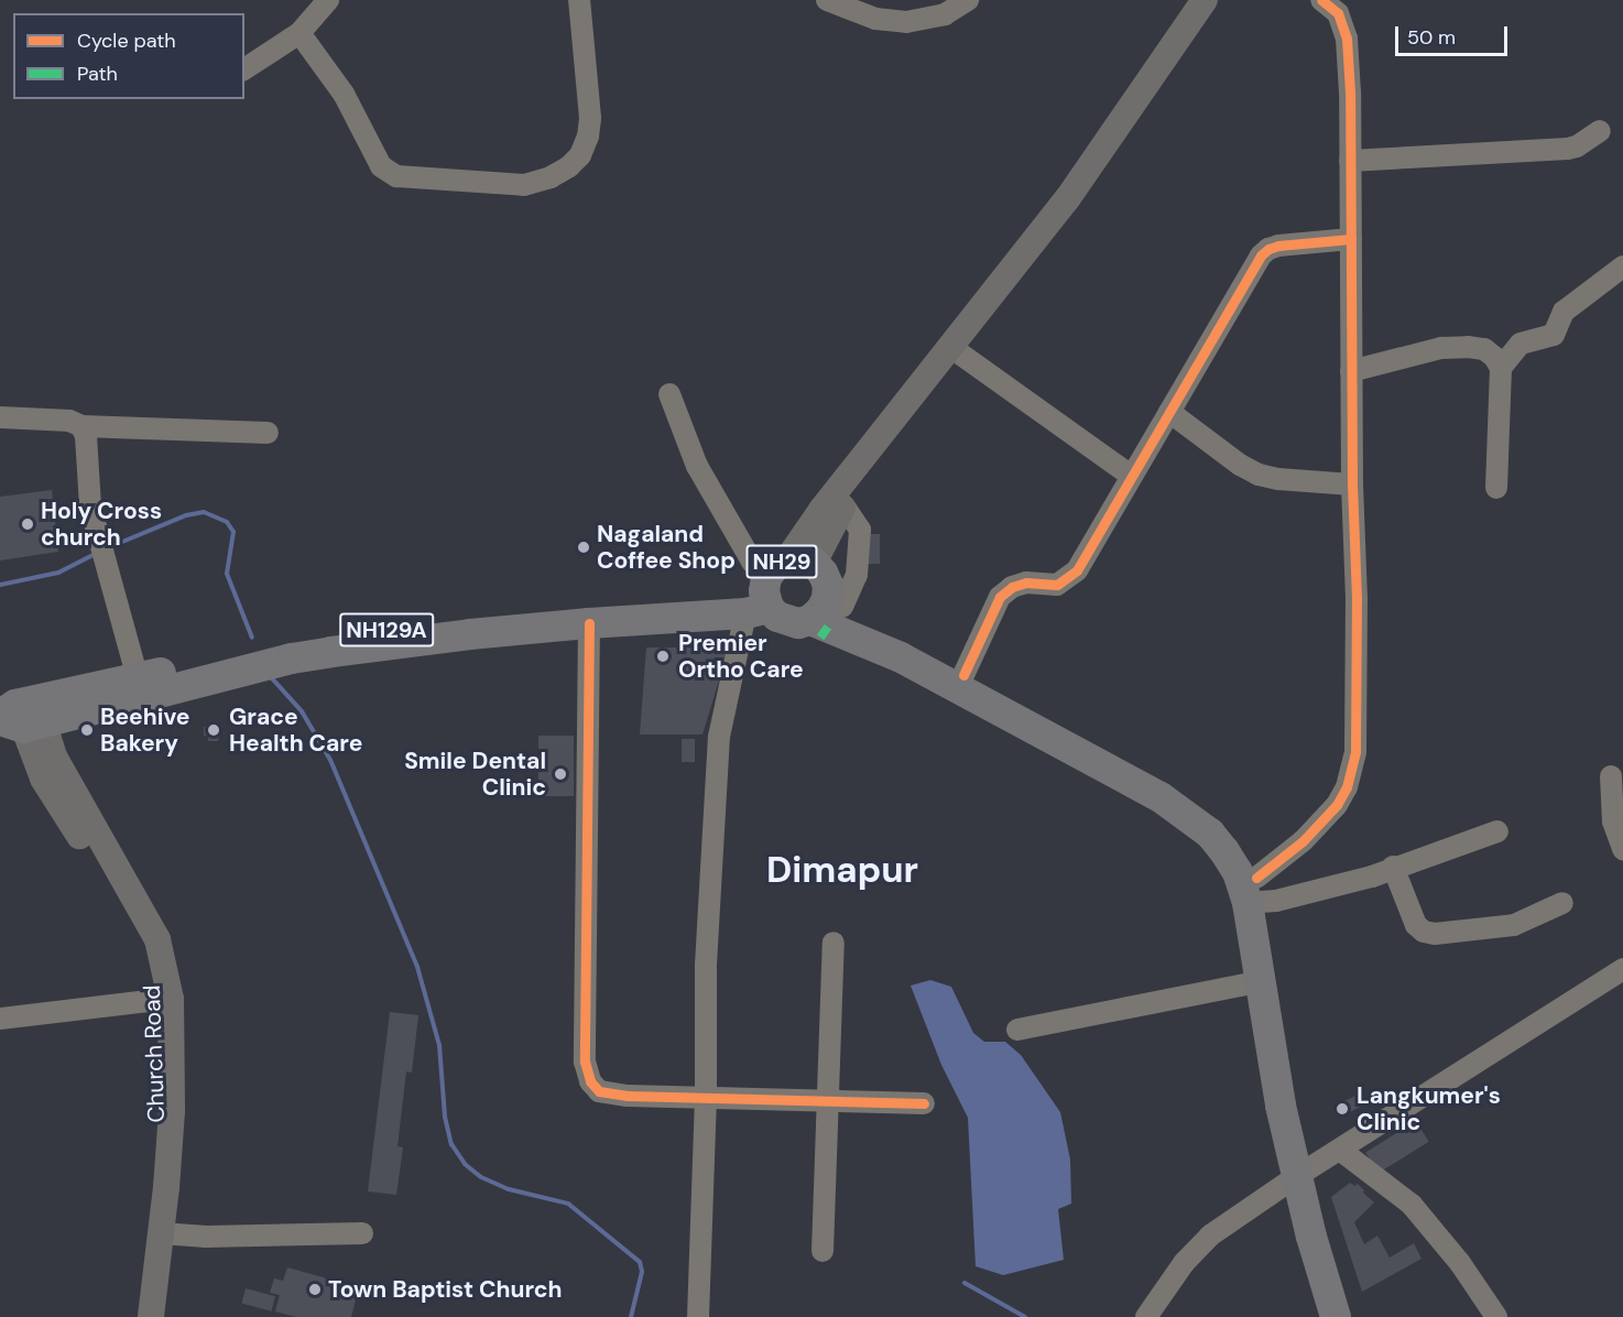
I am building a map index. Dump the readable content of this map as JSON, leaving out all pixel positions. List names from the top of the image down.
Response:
{
  "streets": {
    "highway": ["NH29", "NH129A"],
    "main road": ["Church Road"]
  },
  "crossings": [
    ["NH29", "NH129A"],
    ["NH129A", "Church Road"]
  ],
  "districts": ["Dimapur"],
  "places": [
    "Holy Cross church",
    "Nagaland Coffee Shop",
    "Premier Ortho Care",
    "Beehive Bakery",
    "Grace Health Care",
    "Smile Dental Clinic",
    "Langkumer's Clinic",
    "Town Baptist Church"
  ],
  "legend": ["Cycle path", "Path"],
  "scale_bar": "50 m"
}
